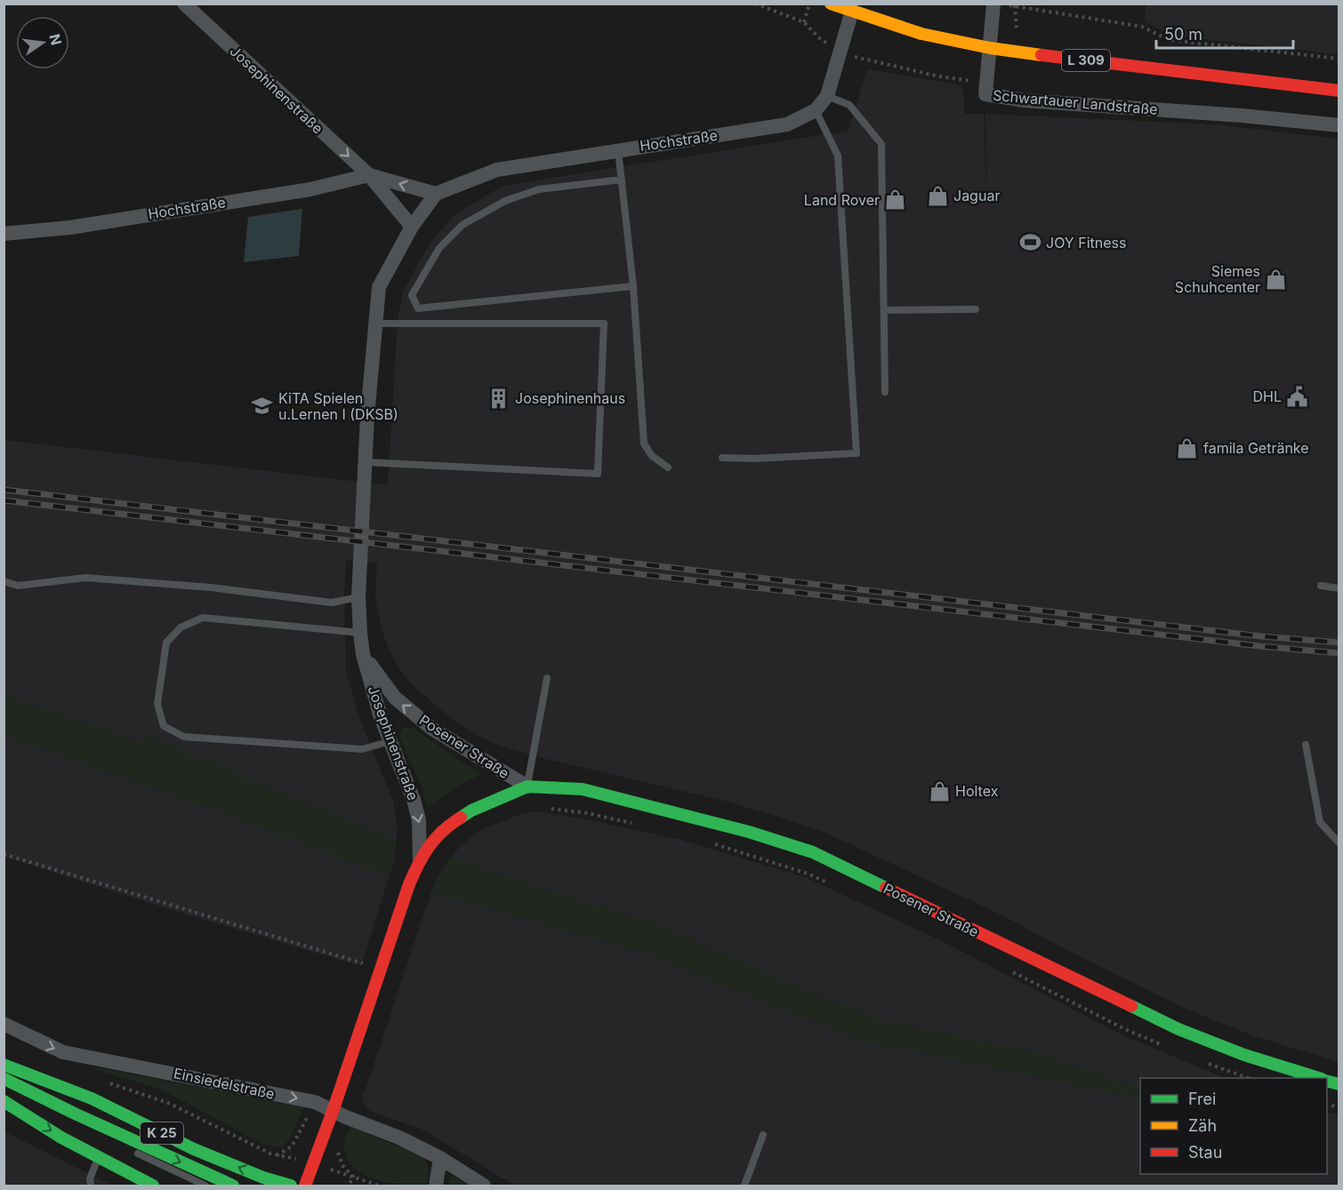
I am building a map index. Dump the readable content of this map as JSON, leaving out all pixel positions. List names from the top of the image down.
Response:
{
  "streets": {
    "street": [
      "L 309",
      "Josephinenstraße",
      "Schwartauer Landstraße",
      "Hochstraße",
      "Posener Straße",
      "Einsiedelstraße",
      "K 25"
    ]
  },
  "crossings": [
    ["L 309", "Schwartauer Landstraße"],
    ["L 309", "Hochstraße"],
    ["Josephinenstraße", "Hochstraße"],
    ["Josephinenstraße", "Posener Straße"],
    ["Josephinenstraße", "Einsiedelstraße"]
  ],
  "places": {
    "shop": [
      "Jaguar",
      "Land Rover",
      "Siemes Schuhcenter",
      "famila Getränke",
      "Holtex"
    ],
    "sports": ["JOY Fitness"],
    "public building": ["DHL"],
    "building": ["Josephinenhaus"],
    "school or university": ["KiTA Spielen u.Lernen I (DKSB)"]
  },
  "legend": ["Frei", "Zäh", "Stau"],
  "scale_bar": "50 m",
  "north": "right"
}
